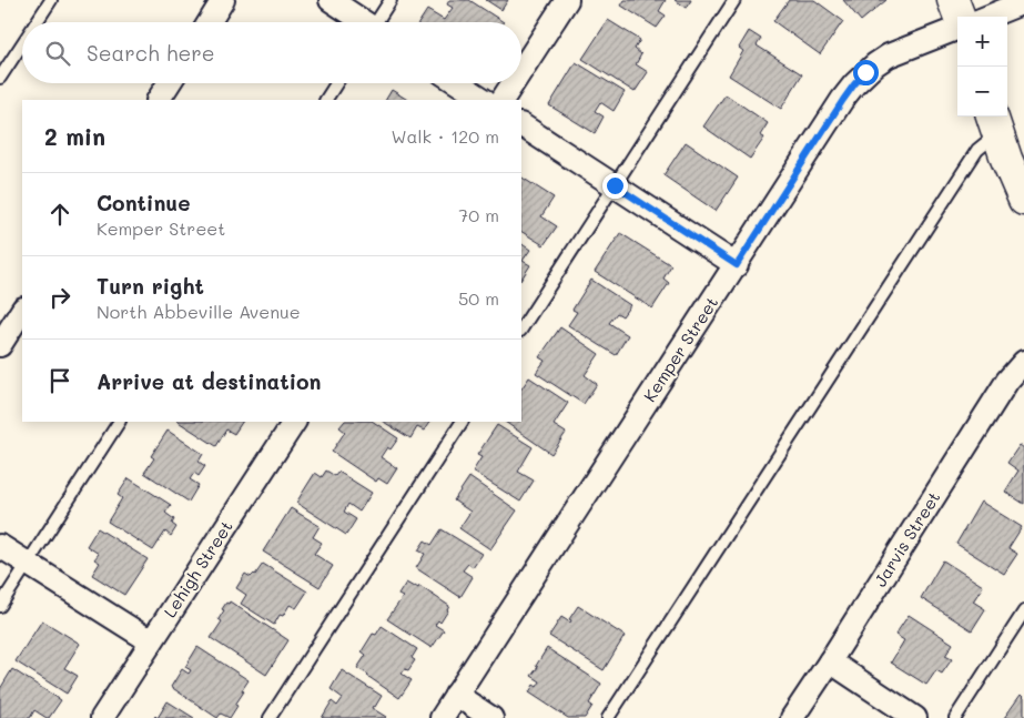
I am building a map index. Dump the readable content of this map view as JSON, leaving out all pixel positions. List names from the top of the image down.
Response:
{
  "streets": {
    "street": ["Kemper Street", "Jarvis Street", "Lehigh Street"]
  },
  "page": {
    "map_buttons": ["+", "−"],
    "search": "Search here",
    "heading": ["2 min", "Walk · 120 m"],
    "list": [
      ["Continue", "Kemper Street", "70 m"],
      ["Turn right", "North Abbeville Avenue", "50 m"],
      "Arrive at destination"
    ]
  }
}
